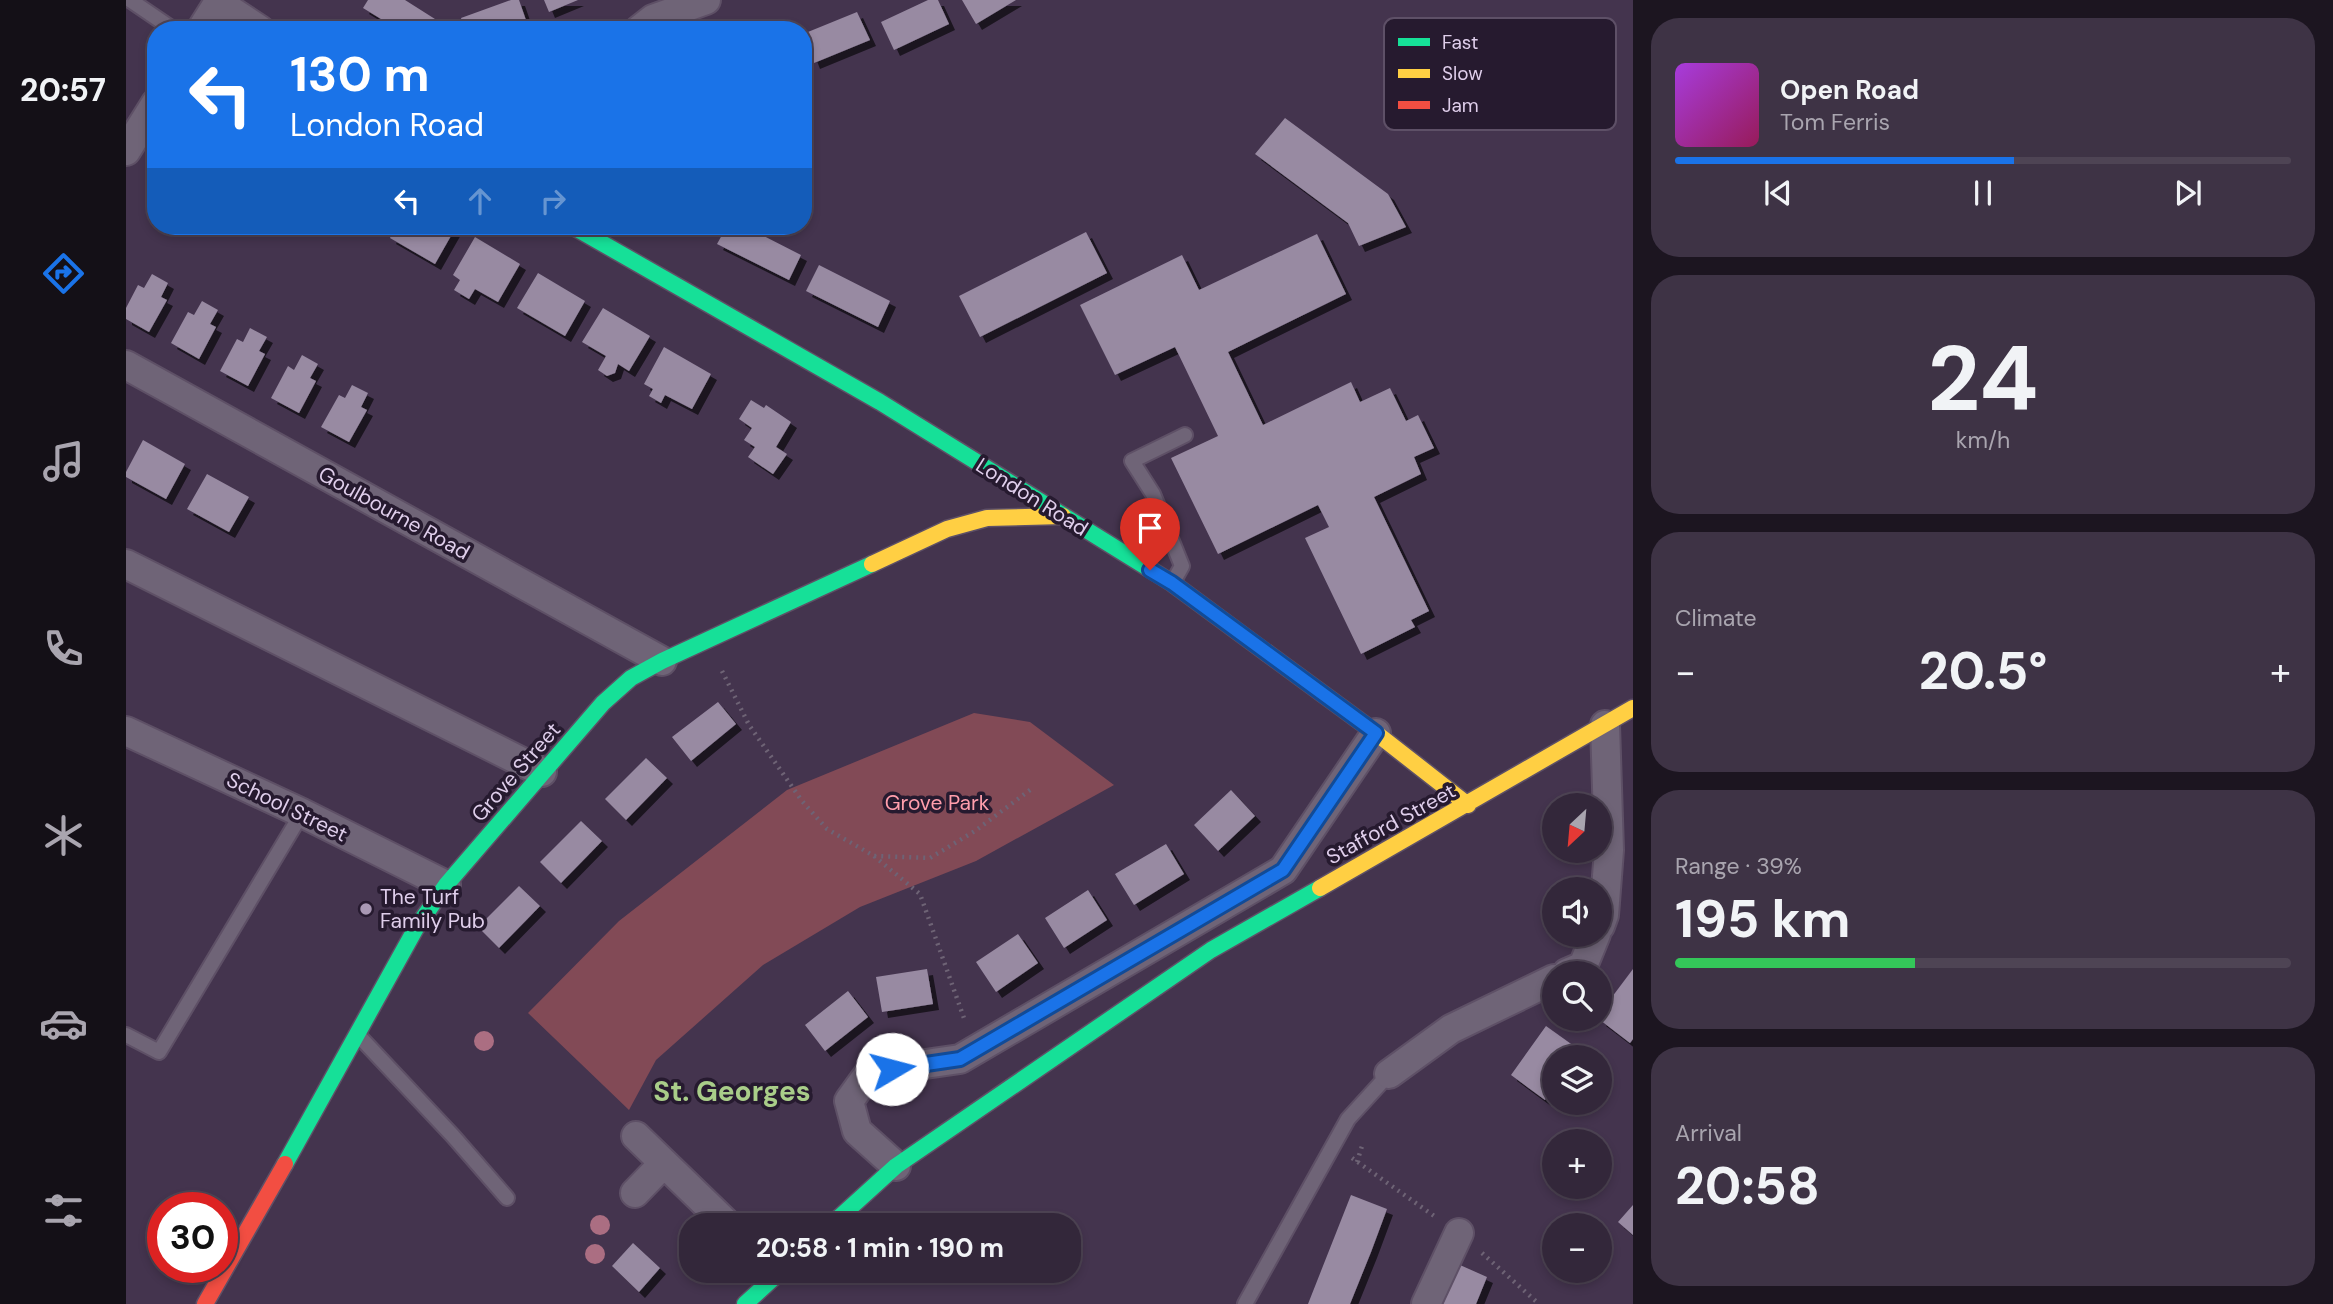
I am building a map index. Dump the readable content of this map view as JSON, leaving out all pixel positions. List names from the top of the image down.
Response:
{
  "streets": {
    "street": [
      "London Road",
      "Goulbourne Road",
      "Grove Street",
      "School Street",
      "Stafford Street"
    ]
  },
  "crossings": [
    ["London Road", "Grove Street"],
    ["London Road", "Stafford Street"],
    ["Goulbourne Road", "Grove Street"],
    ["Grove Street", "School Street"]
  ],
  "districts": ["St. Georges"],
  "parks": ["Grove Park"],
  "places": ["The Turf Family Pub"],
  "legend": ["Fast", "Slow", "Jam"],
  "north": "bottom left",
  "page": {
    "tabs": "20:57",
    "turn": ["130 m", "London Road"],
    "song": ["Open Road", "Tom Ferris"],
    "tile": [
      ["24", "km/h"],
      "Climate",
      ["Range · 39%", "195 km"],
      ["Arrival", "20:58"]
    ],
    "heat": ["−", "20.5°", "+"],
    "map_buttons": ["+", "−"],
    "limit": "30",
    "trip": "20:58 · 1 min · 190 m"
  }
}
